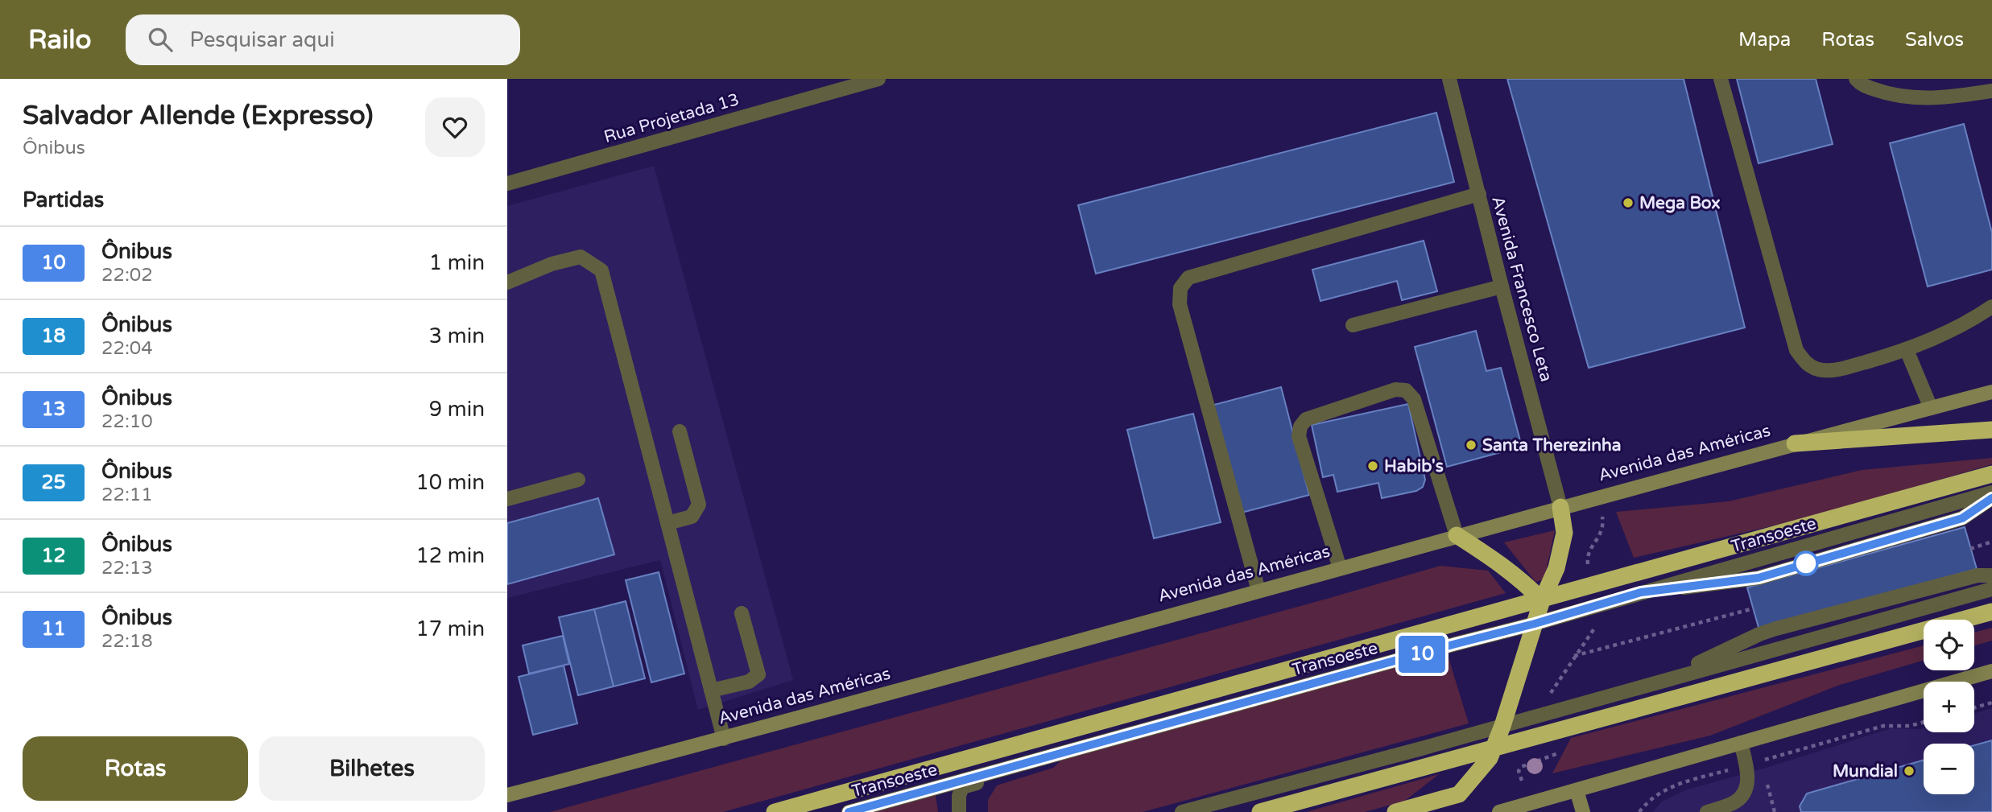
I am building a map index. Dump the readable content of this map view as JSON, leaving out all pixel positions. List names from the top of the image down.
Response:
{
  "streets": {
    "main road": ["Avenida das Américas"],
    "street": ["Rua Projetada 13", "Avenida Francesco Leta", "Transoeste"]
  },
  "crossings": [
    ["Avenida Francesco Leta", "Avenida das Américas"]
  ],
  "places": [
    "Mega Box",
    "Santa Therezinha",
    "Habib's",
    "Mundial"
  ],
  "lines": ["bus line 10"],
  "page": {
    "header": "Railo",
    "search": "Pesquisar aqui",
    "nav": ["Mapa", "Rotas", "Salvos"],
    "heading": [
      ["Salvador Allende (Expresso)", "Ônibus"],
      "Partidas"
    ],
    "on_map": "10",
    "list": [
      {
        "mark": "10",
        "name": "Ônibus",
        "note": "22:02",
        "value": "1 min"
      },
      {
        "mark": "18",
        "name": "Ônibus",
        "note": "22:04",
        "value": "3 min"
      },
      {
        "mark": "13",
        "name": "Ônibus",
        "note": "22:10",
        "value": "9 min"
      },
      {
        "mark": "25",
        "name": "Ônibus",
        "note": "22:11",
        "value": "10 min"
      },
      {
        "mark": "12",
        "name": "Ônibus",
        "note": "22:13",
        "value": "12 min"
      },
      {
        "mark": "11",
        "name": "Ônibus",
        "note": "22:18",
        "value": "17 min"
      }
    ],
    "map_buttons": ["+", "−"],
    "buttons": ["Rotas", "Bilhetes"]
  }
}
